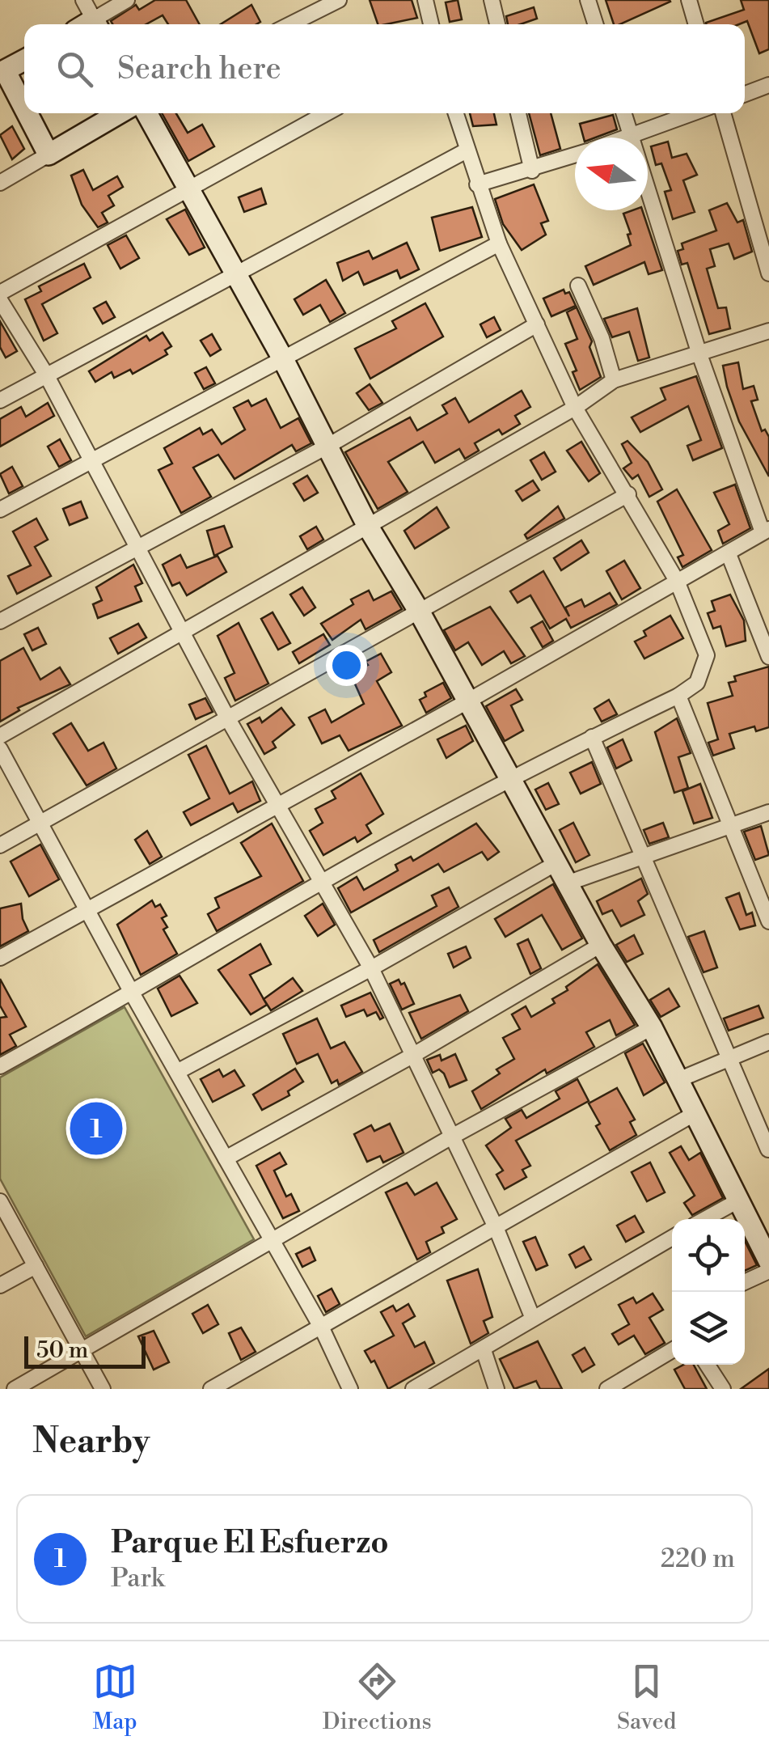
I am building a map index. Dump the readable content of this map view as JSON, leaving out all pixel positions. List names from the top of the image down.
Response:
{
  "scale_bar": "50 m",
  "north": "left",
  "page": {
    "search": "Search here",
    "pins": "1",
    "scale": "50 m",
    "heading": "Nearby",
    "list": [
      {
        "mark": "1",
        "name": "Parque El Esfuerzo",
        "note": "Park",
        "value": "220 m"
      }
    ],
    "nav": ["Map", "Directions", "Saved"]
  }
}
